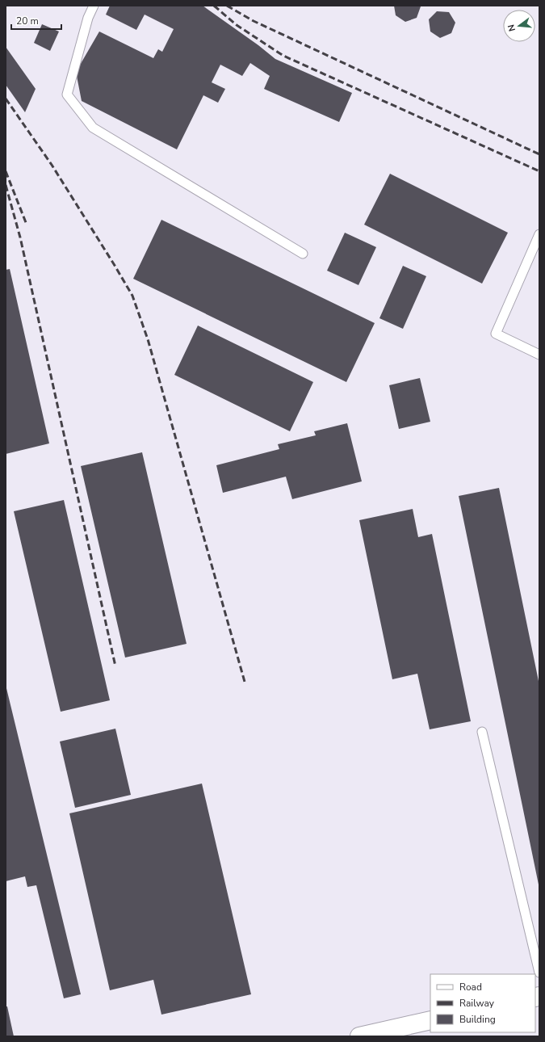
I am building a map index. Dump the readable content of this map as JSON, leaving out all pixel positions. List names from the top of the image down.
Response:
{
  "legend": ["Road", "Railway", "Building"],
  "scale_bar": "20 m",
  "north": "left"
}
